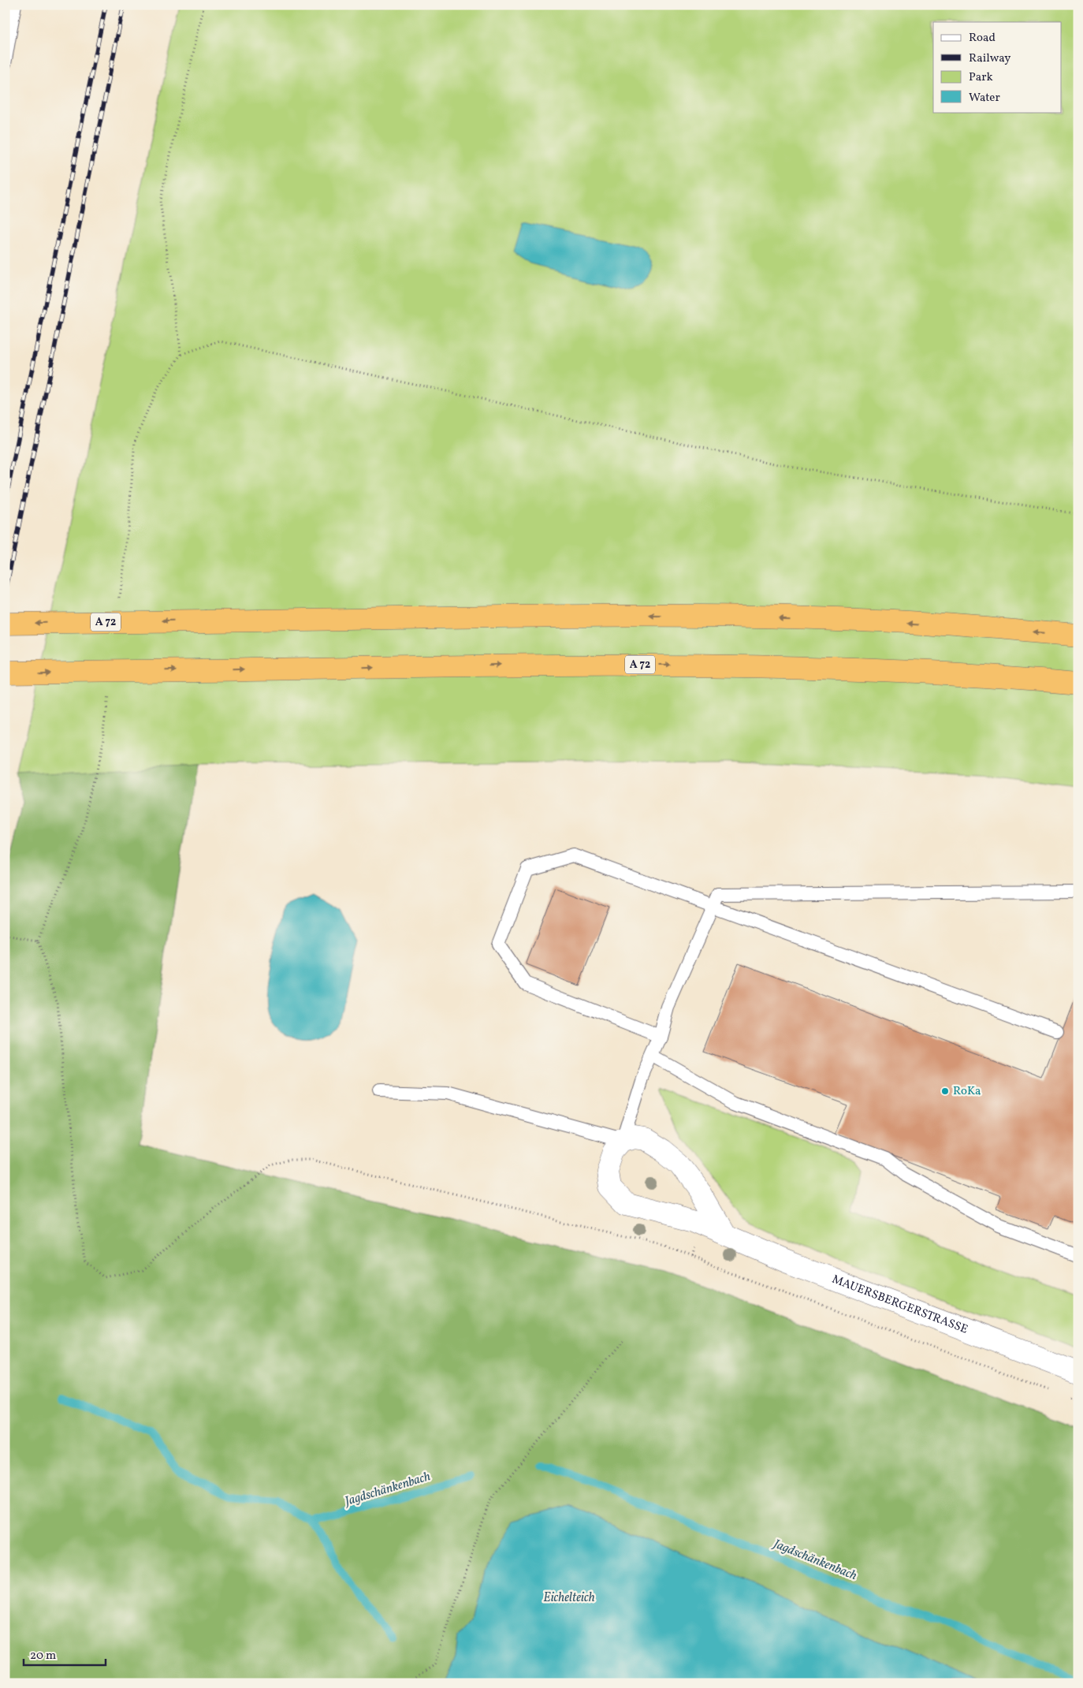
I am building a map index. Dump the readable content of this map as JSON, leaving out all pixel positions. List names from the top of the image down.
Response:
{
  "streets": {
    "highway": ["A 72"],
    "street": ["MAUERSBERGERSTRASSE"]
  },
  "water": ["Jagdschänkenbach", "Eichelteich"],
  "places": ["RoKa"],
  "legend": [
    "Road",
    "Railway",
    "Park",
    "Water"
  ],
  "scale_bar": "20 m"
}
